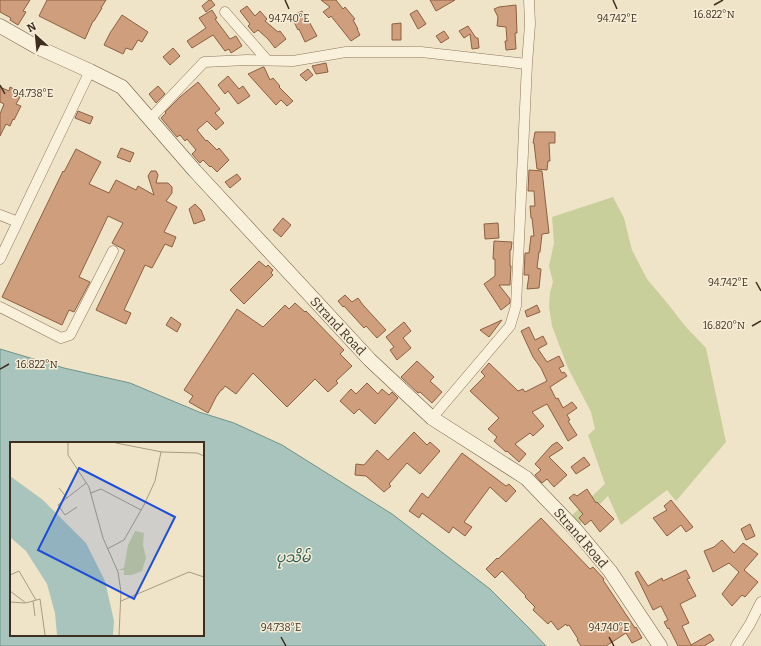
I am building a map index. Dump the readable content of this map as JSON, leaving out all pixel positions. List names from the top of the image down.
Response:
{
  "streets": {
    "main road": ["Strand Road"]
  },
  "water": ["ပုသိမ်"],
  "north": "top left",
  "coordinates": [
    "16.822°N",
    "94.740°E",
    "94.742°E",
    "94.738°E",
    "16.820°N"
  ]
}
